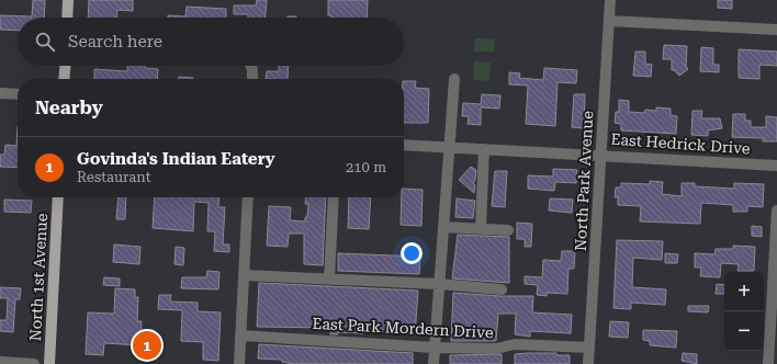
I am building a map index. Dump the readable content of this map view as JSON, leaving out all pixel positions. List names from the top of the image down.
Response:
{
  "streets": {
    "main road": ["North 1st Avenue"],
    "street": ["East Hedrick Drive", "North Park Avenue", "East Park Mordern Drive"]
  },
  "crossings": [
    ["East Hedrick Drive", "North Park Avenue"],
    ["North Park Avenue", "East Park Mordern Drive"]
  ],
  "page": {
    "search": "Search here",
    "heading": "Nearby",
    "list": [
      {
        "mark": "1",
        "name": "Govinda's Indian Eatery",
        "note": "Restaurant",
        "value": "210 m"
      }
    ],
    "map_buttons": ["+", "−"],
    "pins": "1"
  }
}
